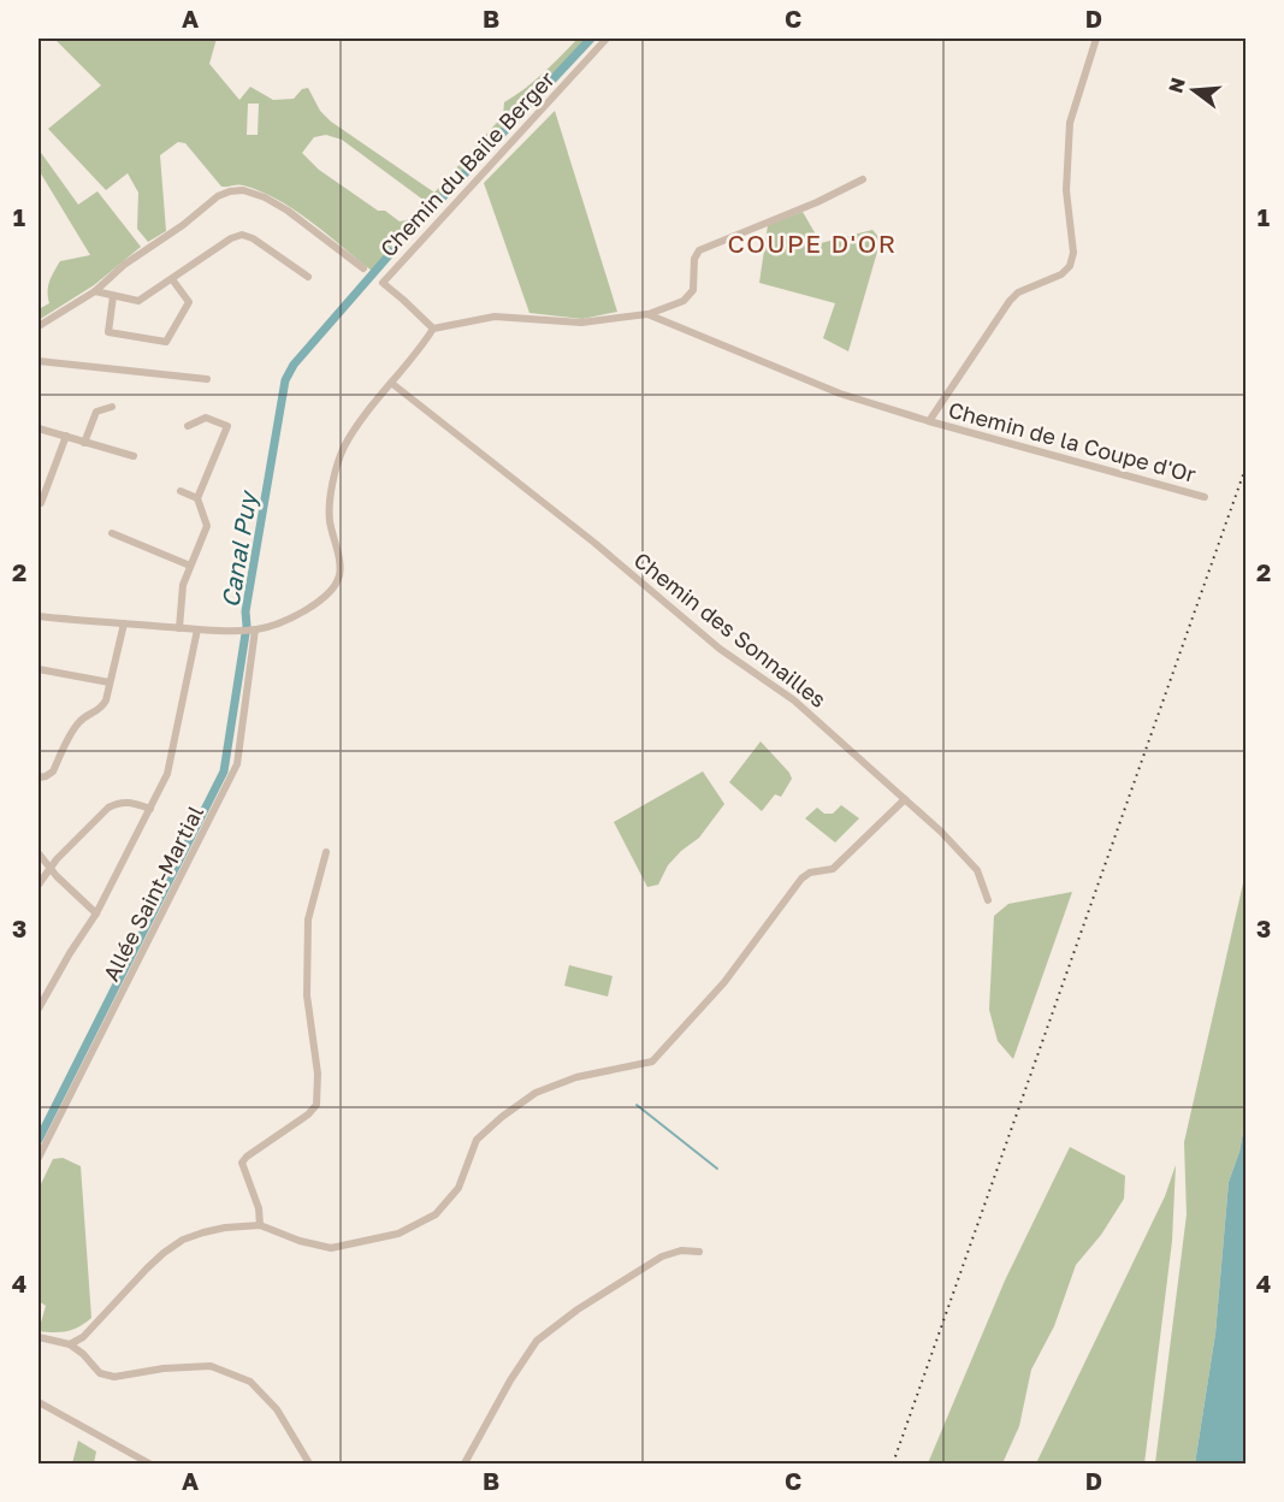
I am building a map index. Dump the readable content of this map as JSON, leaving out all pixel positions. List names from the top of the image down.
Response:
{
  "streets": {
    "street": [
      "Chemin du Baile Berger",
      "Chemin de la Coupe d'Or",
      "Chemin des Sonnailles",
      "Allée Saint-Martial"
    ]
  },
  "crossings": [
    ["Chemin du Baile Berger", "Chemin de la Coupe d'Or"]
  ],
  "districts": ["COUPE D'OR"],
  "water": ["Canal Puy"],
  "north": "left",
  "grid": {
    "columns": [
      "A",
      "B",
      "C",
      "D"
    ],
    "rows": [
      "1",
      "2",
      "3",
      "4"
    ]
  }
}
